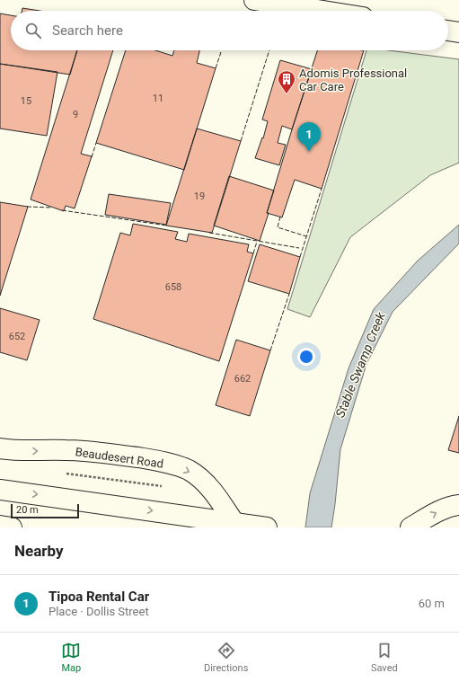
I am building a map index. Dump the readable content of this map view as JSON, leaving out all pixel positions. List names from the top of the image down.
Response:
{
  "streets": {
    "main road": ["Beaudesert Road"]
  },
  "water": ["Stable Swamp Creek"],
  "places": {
    "building": ["Adomis Professional Car Care"]
  },
  "house_numbers": [
    "11",
    "15",
    "9",
    "19",
    "658",
    "652",
    "662"
  ],
  "scale_bar": "20 m",
  "page": {
    "search": "Search here",
    "pins": "1",
    "scale": "20 m",
    "heading": "Nearby",
    "list": [
      {
        "mark": "1",
        "name": "Tipoa Rental Car",
        "note": "Place · Dollis Street",
        "value": "60 m"
      }
    ],
    "nav": ["Map", "Directions", "Saved"]
  }
}
